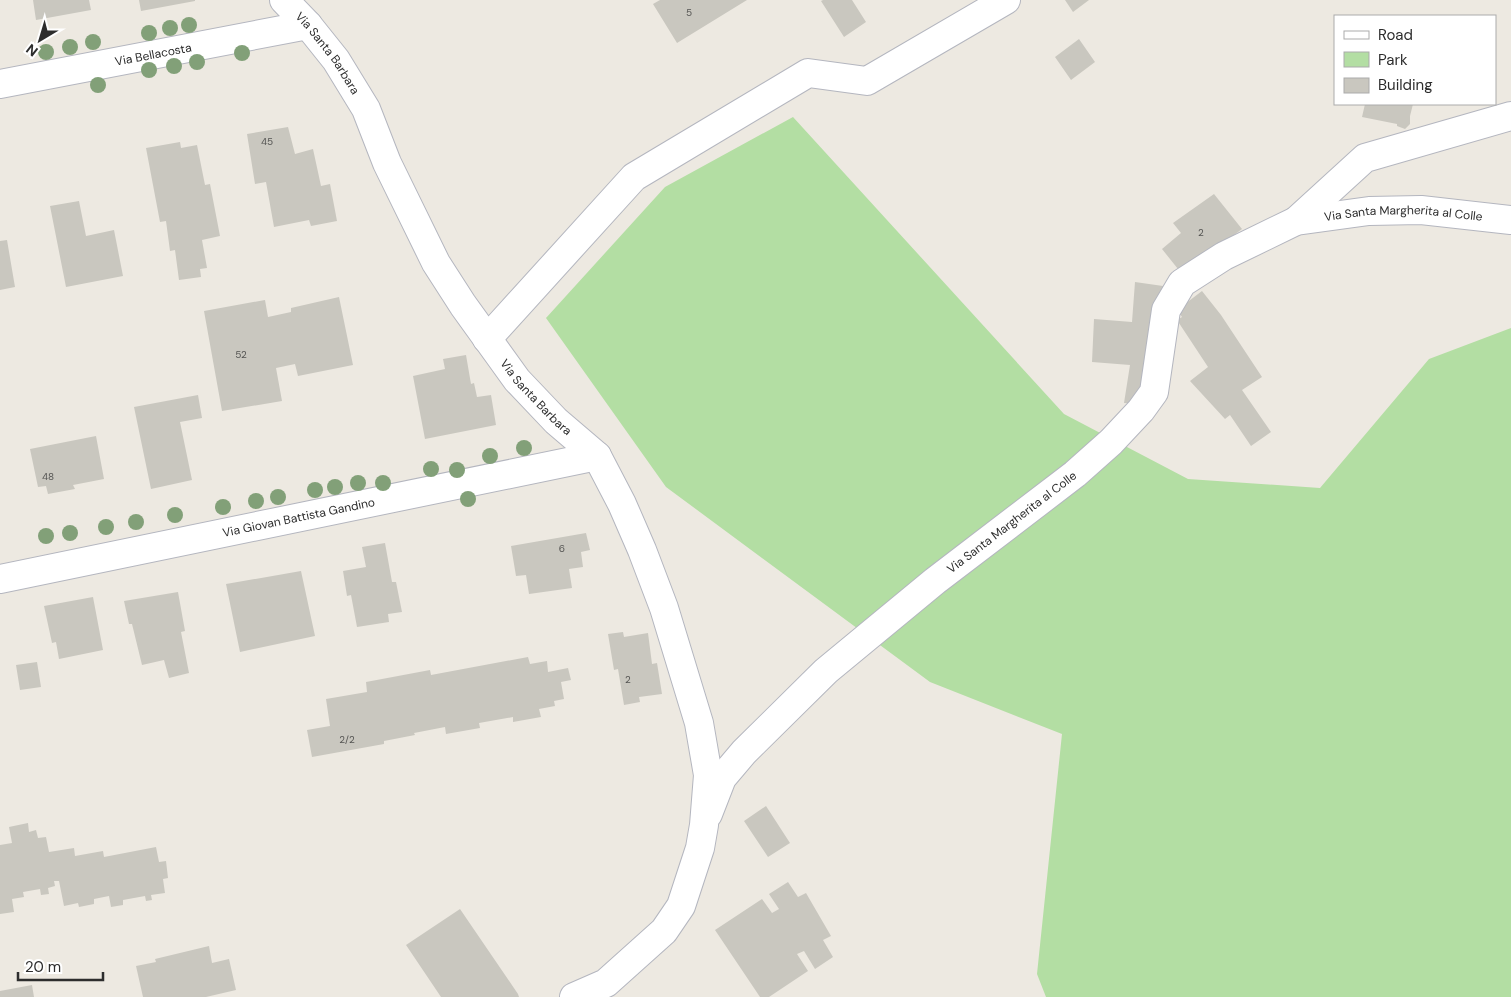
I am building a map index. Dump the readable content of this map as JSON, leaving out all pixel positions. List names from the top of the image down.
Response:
{
  "streets": {
    "street": [
      "Via Bellacosta",
      "Via Santa Barbara",
      "Via Santa Margherita al Colle",
      "Via Giovan Battista Gandino"
    ]
  },
  "crossings": [
    ["Via Bellacosta", "Via Santa Barbara"],
    ["Via Santa Barbara", "Via Santa Margherita al Colle"],
    ["Via Santa Barbara", "Via Giovan Battista Gandino"]
  ],
  "house_numbers": [
    "5",
    "45",
    "2",
    "52",
    "48",
    "6",
    "2",
    "2/2"
  ],
  "legend": ["Road", "Park", "Building"],
  "scale_bar": "20 m",
  "north": "bottom left"
}
